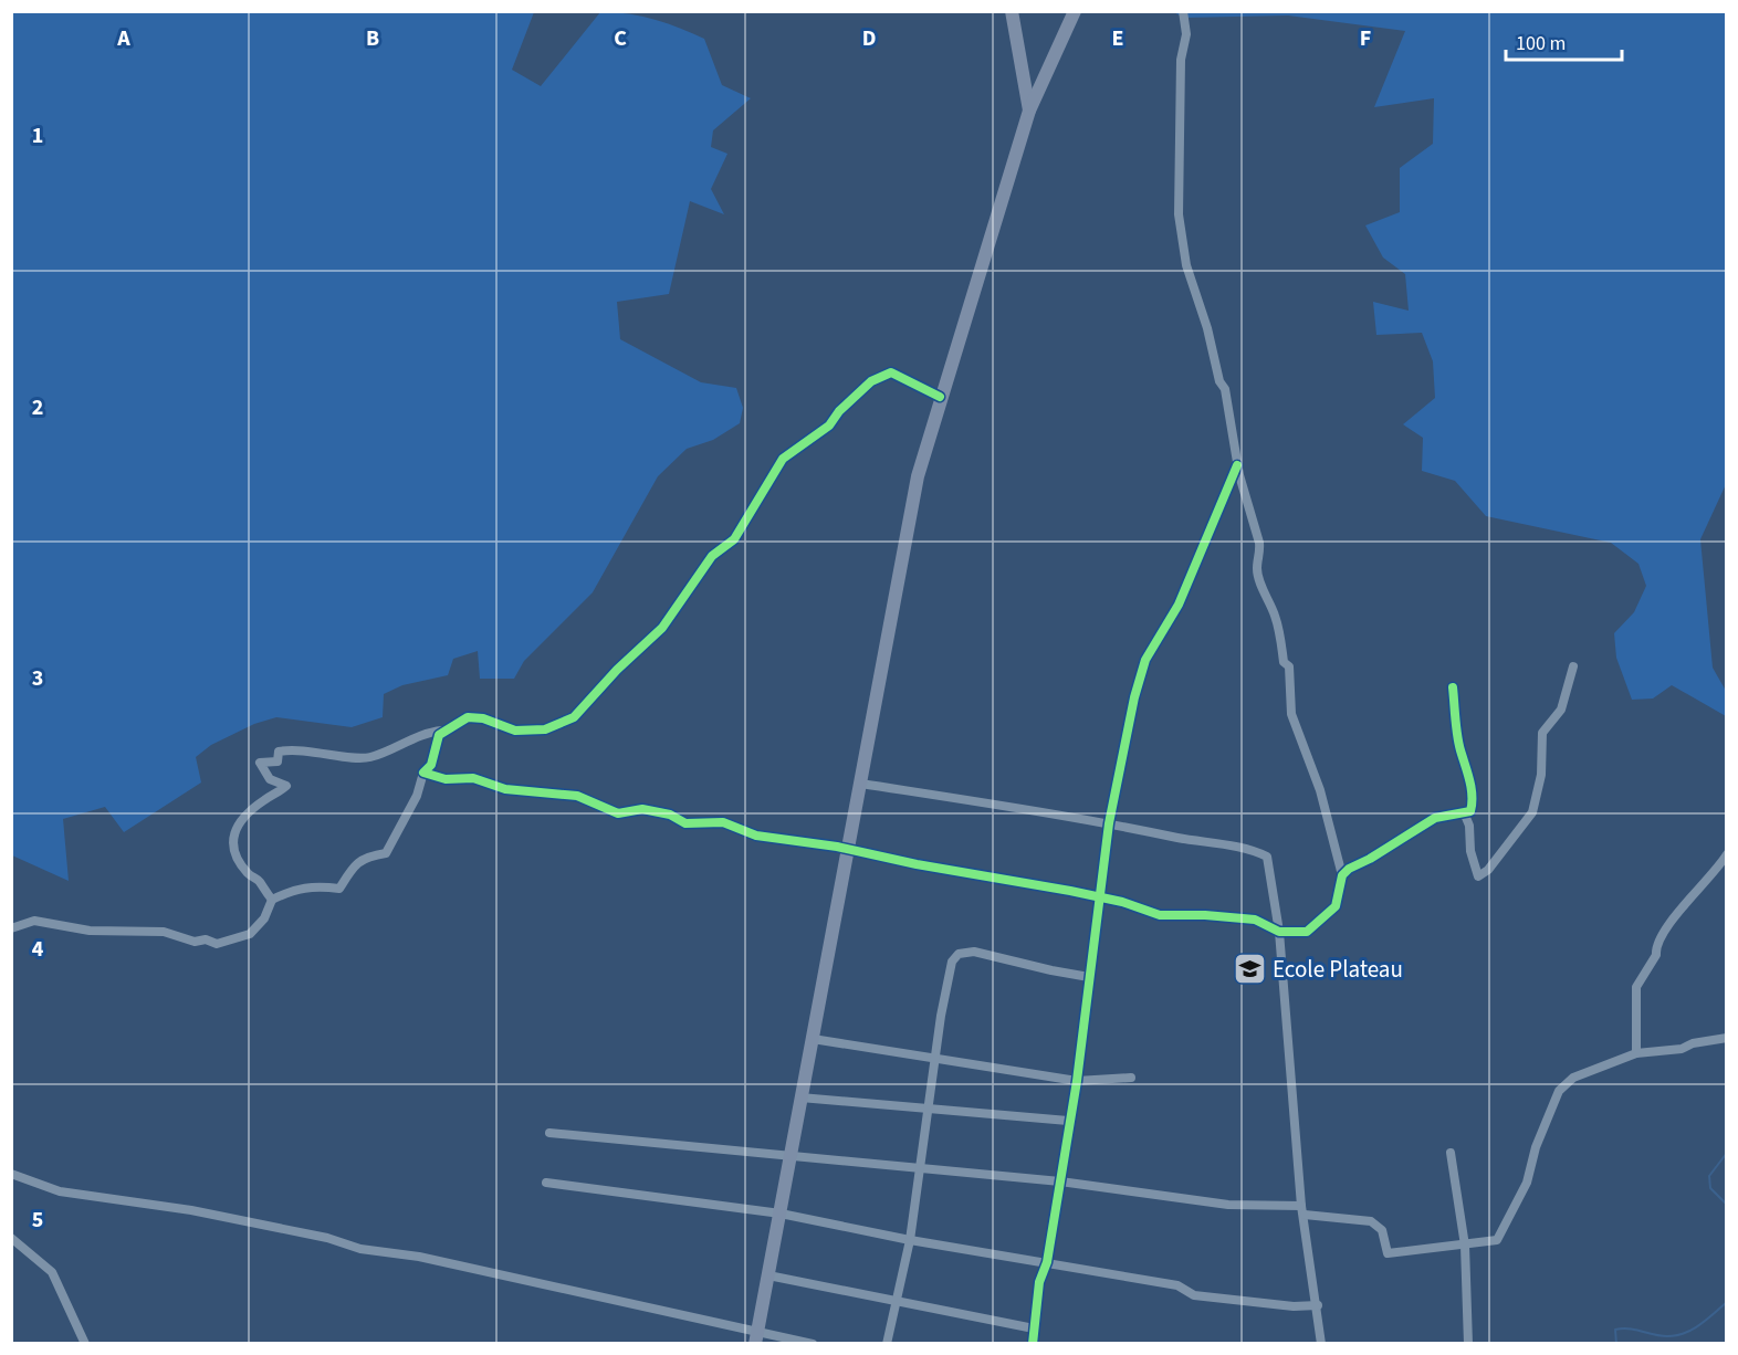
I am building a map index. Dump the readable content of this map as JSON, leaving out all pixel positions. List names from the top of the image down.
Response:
{
  "places": {
    "school or university": ["Ecole Plateau"]
  },
  "scale_bar": "100 m",
  "grid": {
    "columns": [
      "A",
      "B",
      "C",
      "D",
      "E",
      "F"
    ],
    "rows": [
      "1",
      "2",
      "3",
      "4",
      "5"
    ]
  }
}
